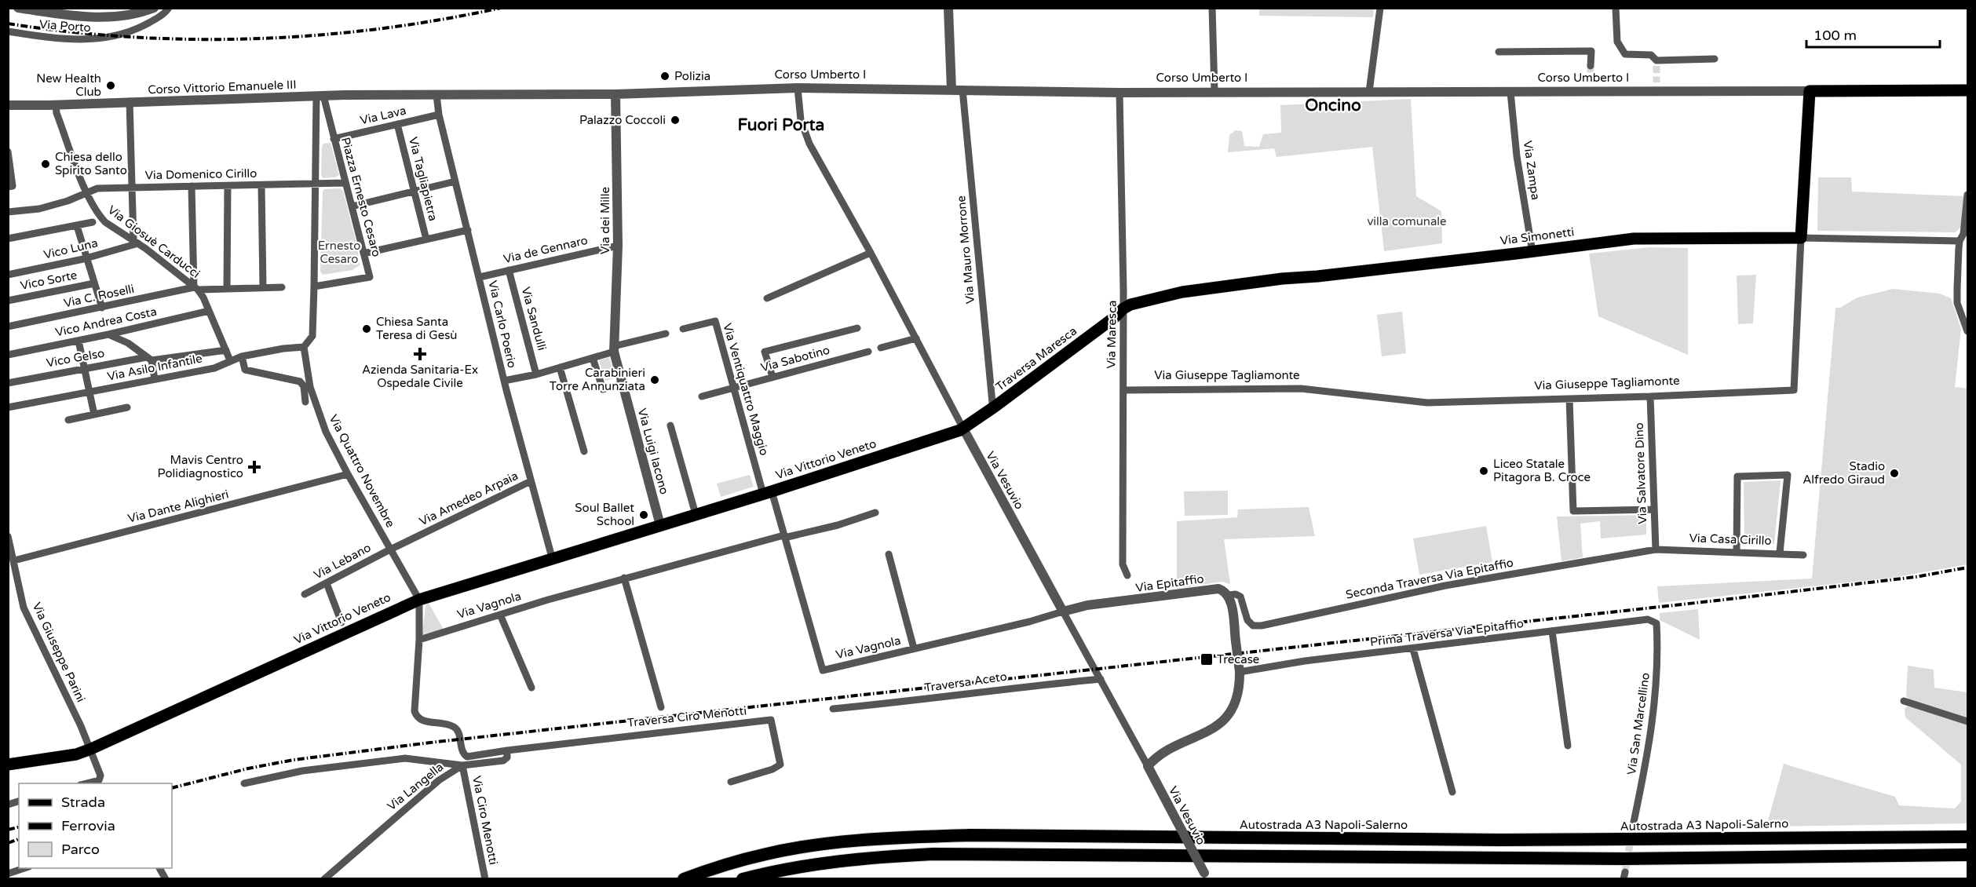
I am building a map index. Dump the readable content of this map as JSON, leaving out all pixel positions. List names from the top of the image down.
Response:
{
  "streets": {
    "highway": ["Autostrada A3 Napoli-Salerno"],
    "main road": [
      "Corso Umberto I",
      "Via Simonetti",
      "Traversa Maresca",
      "Via Giuseppe Tagliamonte",
      "Via Vittorio Veneto"
    ],
    "street": [
      "Via Porto",
      "Corso Vittorio Emanuele III",
      "Via Lava",
      "Via Zampa",
      "Via Domenico Cirillo",
      "Via Tagliapietra",
      "Piazza Ernesto Cesaro",
      "Via dei Mille",
      "Via Giosuè Carducci",
      "Vico Luna",
      "Via de Gennaro",
      "Via Mauro Morrone",
      "Vico Sorte",
      "Via C. Roselli",
      "Via Sandulli",
      "Vico Andrea Costa",
      "Via Carlo Poerio",
      "Via Maresca",
      "Vico Gelso",
      "Via Sabotino",
      "Via Asilo Infantile",
      "Via Ventiquattro Maggio",
      "Via Luigi Iacono",
      "Via Quattro Novembre",
      "Via Salvatore Dino",
      "Via Vesuvio",
      "Via Amedeo Arpaia",
      "Via Dante Alighieri",
      "Via Casa Cirillo",
      "Via Lebano",
      "Seconda Traversa Via Epitaffio",
      "Via Epitaffio",
      "Via Vagnola",
      "Prima Traversa Via Epitaffio",
      "Via Giuseppe Parini",
      "Traversa Aceto",
      "Traversa Ciro Menotti",
      "Via San Marcellino",
      "Via Langella",
      "Via Ciro Menotti"
    ]
  },
  "crossings": [
    ["Corso Umberto I", "Corso Vittorio Emanuele III"],
    ["Corso Umberto I", "Via Zampa"],
    ["Corso Umberto I", "Via dei Mille"],
    ["Corso Umberto I", "Via Mauro Morrone"],
    ["Corso Umberto I", "Via Carlo Poerio"],
    ["Corso Umberto I", "Via Maresca"],
    ["Corso Umberto I", "Via Giuseppe Tagliamonte"],
    ["Corso Umberto I", "Via Vesuvio"],
    ["Corso Vittorio Emanuele III", "Piazza Ernesto Cesaro"],
    ["Corso Vittorio Emanuele III", "Via Giosuè Carducci"],
    ["Corso Vittorio Emanuele III", "Via Carlo Poerio"],
    ["Via Lava", "Via Tagliapietra"],
    ["Via Lava", "Piazza Ernesto Cesaro"],
    ["Via Lava", "Via Carlo Poerio"],
    ["Via Zampa", "Via Simonetti"],
    ["Via Domenico Cirillo", "Piazza Ernesto Cesaro"],
    ["Via Domenico Cirillo", "Via Giosuè Carducci"],
    ["Via dei Mille", "Via de Gennaro"],
    ["Via dei Mille", "Via Luigi Iacono"],
    ["Via Simonetti", "Via Maresca"],
    ["Via Simonetti", "Traversa Maresca"],
    ["Via Simonetti", "Via Giuseppe Tagliamonte"],
    ["Via Giosuè Carducci", "Vico Luna"],
    ["Via Giosuè Carducci", "Via C. Roselli"],
    ["Via Giosuè Carducci", "Vico Andrea Costa"],
    ["Via Giosuè Carducci", "Vico Gelso"],
    ["Via Giosuè Carducci", "Via Asilo Infantile"],
    ["Via de Gennaro", "Via Sandulli"],
    ["Via de Gennaro", "Via Carlo Poerio"],
    ["Via Mauro Morrone", "Traversa Maresca"],
    ["Via Carlo Poerio", "Via Vittorio Veneto"],
    ["Via Carlo Poerio", "Via Amedeo Arpaia"],
    ["Via Maresca", "Traversa Maresca"],
    ["Via Maresca", "Via Giuseppe Tagliamonte"],
    ["Via Sabotino", "Via Ventiquattro Maggio"],
    ["Traversa Maresca", "Via Vittorio Veneto"],
    ["Traversa Maresca", "Via Vesuvio"],
    ["Via Asilo Infantile", "Via Quattro Novembre"],
    ["Via Giuseppe Tagliamonte", "Via Salvatore Dino"],
    ["Via Ventiquattro Maggio", "Via Vittorio Veneto"],
    ["Via Ventiquattro Maggio", "Via Vagnola"],
    ["Via Luigi Iacono", "Via Vittorio Veneto"],
    ["Via Vittorio Veneto", "Via Quattro Novembre"],
    ["Via Vittorio Veneto", "Via Vesuvio"],
    ["Via Vittorio Veneto", "Via Giuseppe Parini"],
    ["Via Quattro Novembre", "Via Amedeo Arpaia"],
    ["Via Quattro Novembre", "Via Dante Alighieri"],
    ["Via Quattro Novembre", "Via Lebano"],
    ["Via Salvatore Dino", "Via Casa Cirillo"],
    ["Via Salvatore Dino", "Seconda Traversa Via Epitaffio"],
    ["Via Vesuvio", "Via Epitaffio"],
    ["Via Vesuvio", "Via Vagnola"],
    ["Via Vesuvio", "Traversa Aceto"],
    ["Via Amedeo Arpaia", "Via Lebano"],
    ["Via Dante Alighieri", "Via Giuseppe Parini"],
    ["Via Casa Cirillo", "Seconda Traversa Via Epitaffio"],
    ["Seconda Traversa Via Epitaffio", "Via Epitaffio"],
    ["Via Epitaffio", "Via Vagnola"],
    ["Prima Traversa Via Epitaffio", "Via San Marcellino"],
    ["Traversa Ciro Menotti", "Via Ciro Menotti"],
    ["Via Langella", "Via Ciro Menotti"]
  ],
  "districts": ["Oncino", "Fuori Porta"],
  "parks": ["villa comunale", "Ernesto Cesaro"],
  "places": {
    "other": [
      "Polizia",
      "New Health Club",
      "Palazzo Coccoli",
      "Chiesa dello Spirito Santo",
      "Chiesa Santa Teresa di Gesù",
      "Carabinieri Torre Annunziata",
      "Liceo Statale Pitagora B. Croce",
      "Stadio Alfredo Giraud",
      "Soul Ballet School"
    ],
    "health": ["Azienda Sanitaria-Ex Ospedale Civile", "Mavis Centro Polidiagnostico"],
    "transit": ["Trecase"]
  },
  "legend": ["Strada", "Ferrovia", "Parco"],
  "scale_bar": "100 m"
}
